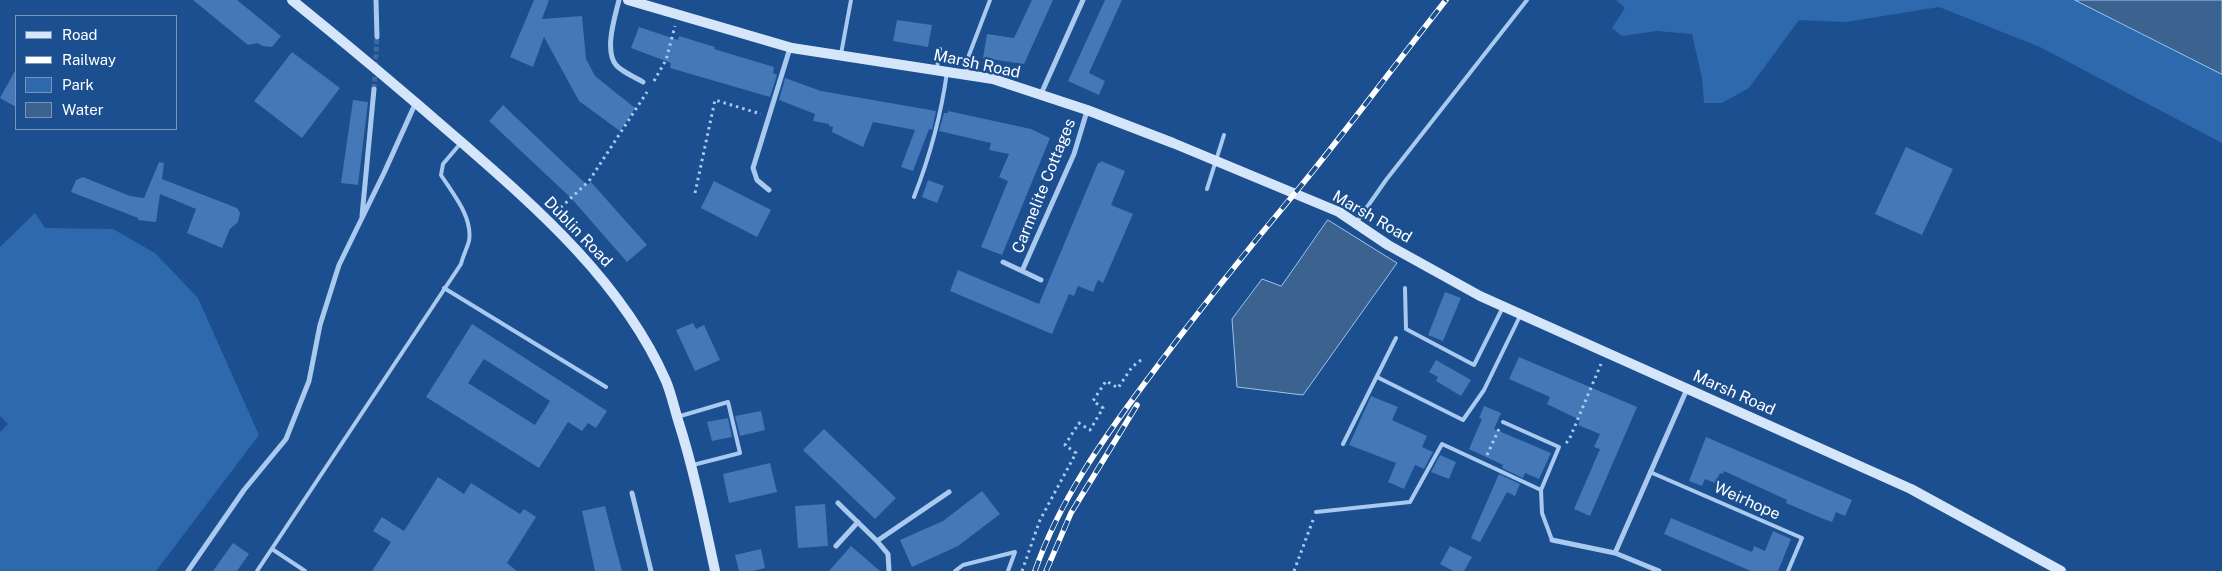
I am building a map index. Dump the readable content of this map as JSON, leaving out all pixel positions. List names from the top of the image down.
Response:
{
  "streets": {
    "main road": ["Marsh Road", "Dublin Road"],
    "street": ["Carmelite Cottages"],
    "lane": ["Weirhope"]
  },
  "crossings": [
    ["Marsh Road", "Carmelite Cottages"]
  ],
  "legend": [
    "Road",
    "Railway",
    "Park",
    "Water"
  ]
}
